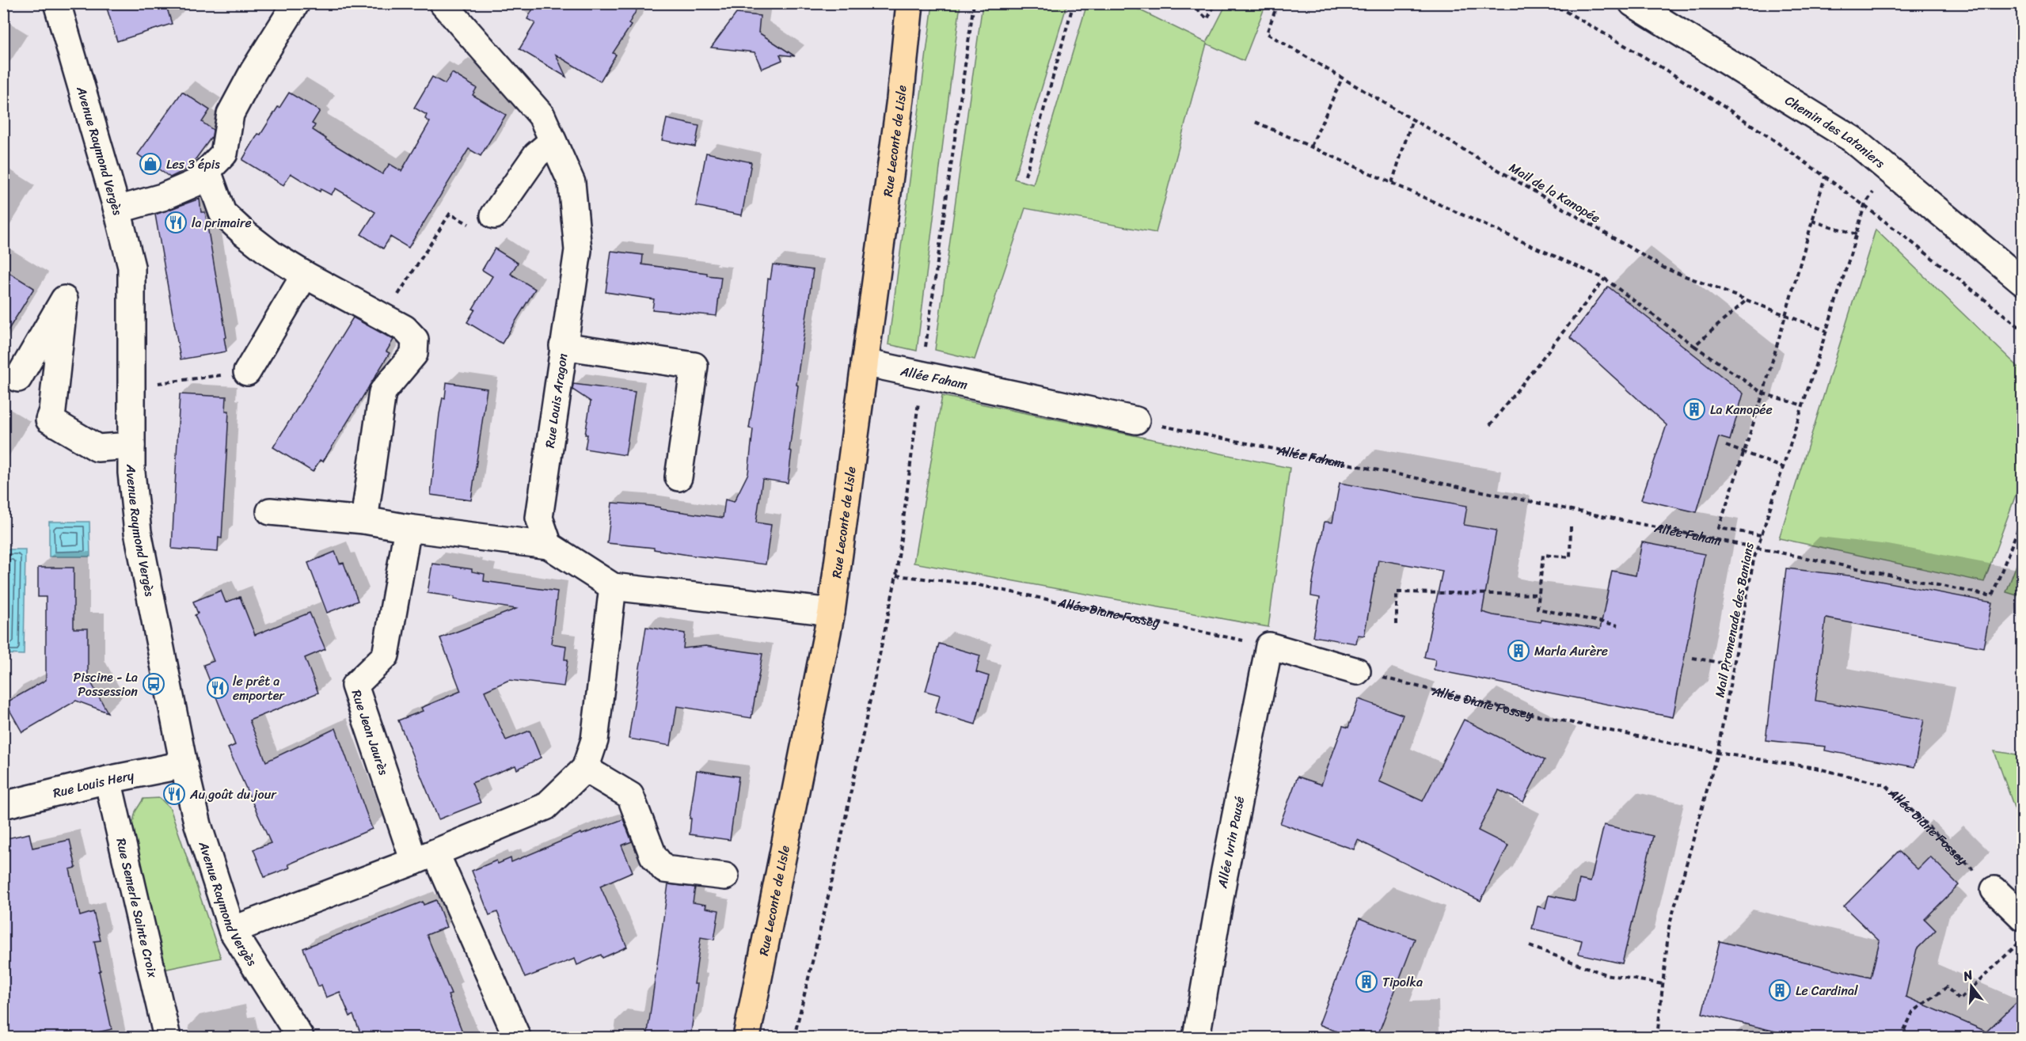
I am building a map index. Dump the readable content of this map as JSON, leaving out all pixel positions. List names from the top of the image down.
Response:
{
  "streets": {
    "main road": ["Rue Leconte de Lisle"],
    "street": [
      "Chemin des Lataniers",
      "Avenue Raymond Vergès",
      "Allée Faham",
      "Rue Louis Aragon",
      "Rue Jean Jaurès",
      "Rue Louis Hery",
      "Allée Ivrin Pausé",
      "Rue Semerle Sainte Croix"
    ],
    "path": ["Mail de la Kanopée", "Allée Diane Fossey", "Mail Promenade des Banians"]
  },
  "crossings": [
    ["Rue Leconte de Lisle", "Allée Faham"],
    ["Avenue Raymond Vergès", "Rue Louis Hery"],
    ["Mail de la Kanopée", "Mail Promenade des Banians"],
    ["Allée Faham", "Mail Promenade des Banians"],
    ["Allée Diane Fossey", "Mail Promenade des Banians"],
    ["Allée Diane Fossey", "Allée Ivrin Pausé"],
    ["Rue Louis Hery", "Rue Semerle Sainte Croix"]
  ],
  "places": {
    "shop": ["Les 3 épis"],
    "restaurant": ["la primaire", "le prêt a emporter", "Au goût du jour"],
    "building": [
      "La Kanopée",
      "Marla Aurère",
      "Tipolka",
      "Le Cardinal"
    ],
    "bus stop": ["Piscine - La Possession"]
  },
  "north": "top"
}
